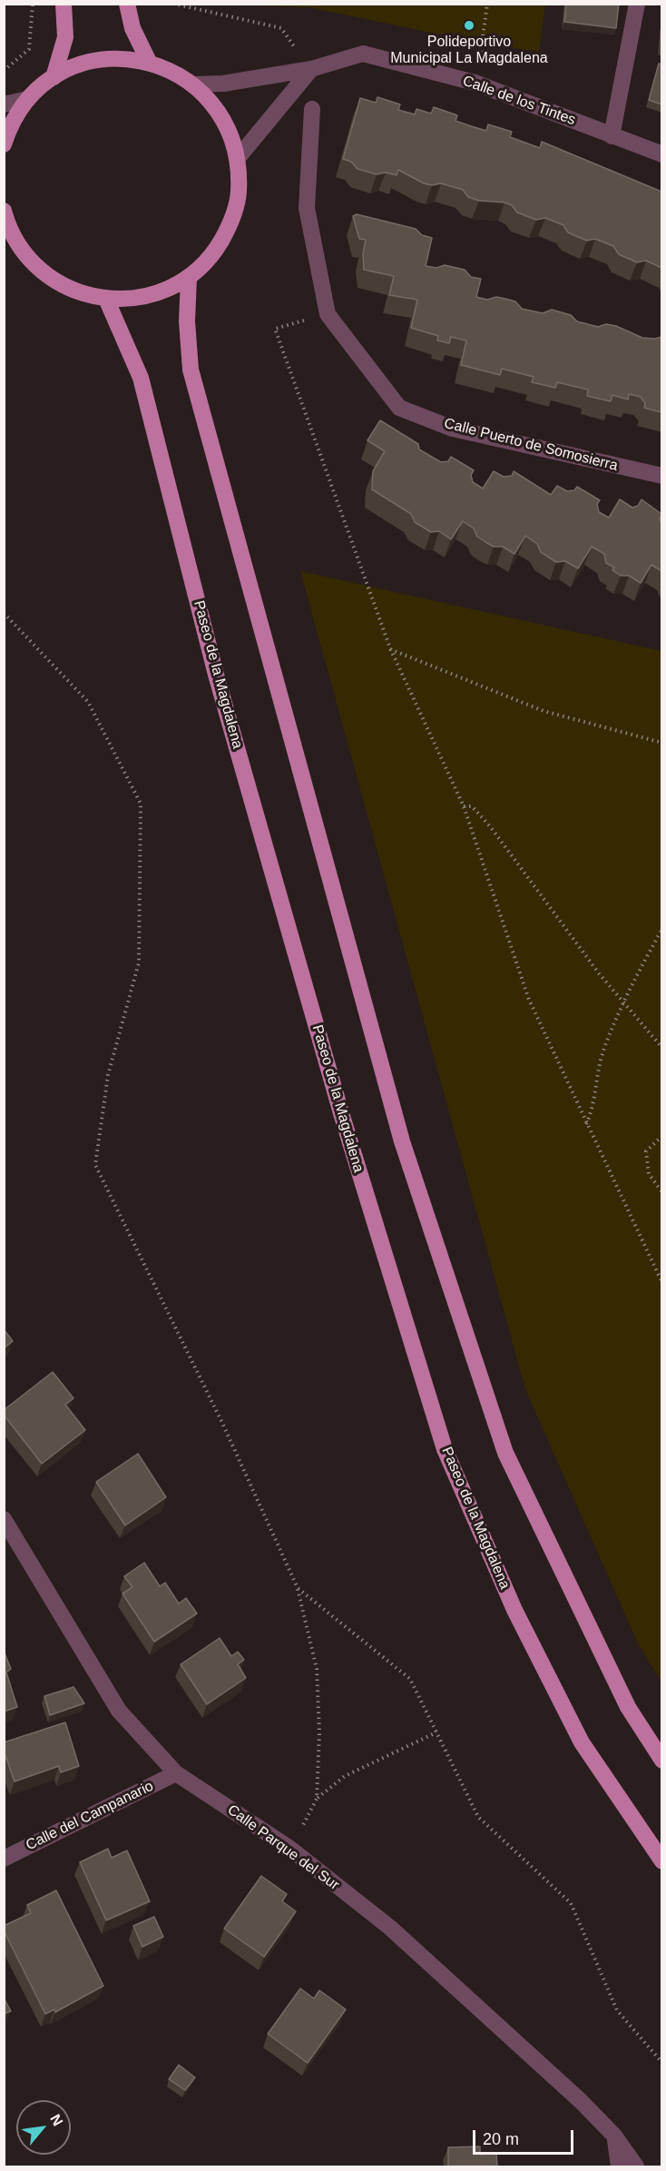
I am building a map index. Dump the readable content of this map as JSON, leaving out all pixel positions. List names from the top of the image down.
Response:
{
  "streets": {
    "main road": ["Paseo de la Magdalena"],
    "street": [
      "Calle de los Tintes",
      "Calle Puerto de Somosierra",
      "Calle del Campanario",
      "Calle Parque del Sur"
    ]
  },
  "crossings": [
    ["Calle del Campanario", "Calle Parque del Sur"]
  ],
  "places": ["Polideportivo Municipal La Magdalena"],
  "scale_bar": "20 m",
  "north": "top right"
}
